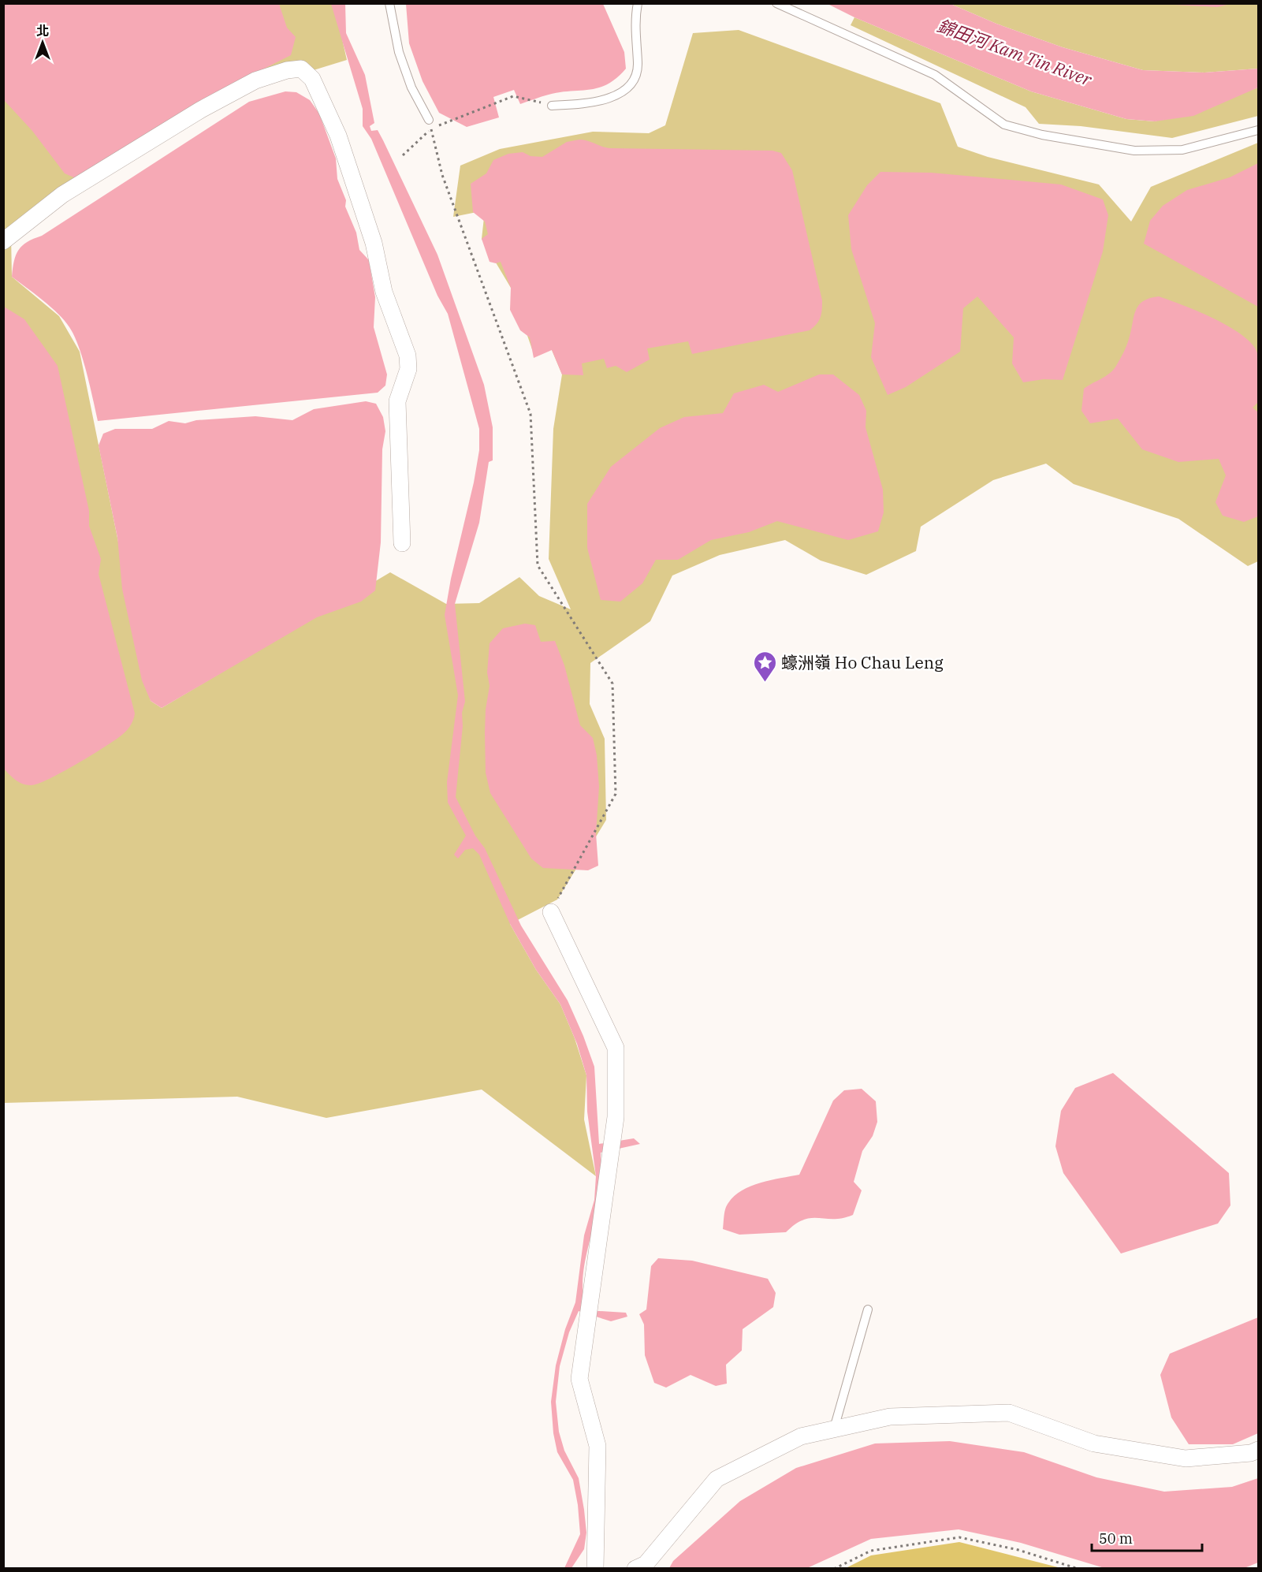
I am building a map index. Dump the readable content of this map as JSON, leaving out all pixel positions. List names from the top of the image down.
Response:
{
  "water": ["錦田河 Kam Tin River"],
  "places": {
    "place": ["蠔洲嶺 Ho Chau Leng"]
  },
  "scale_bar": "50 m",
  "north": "top"
}
